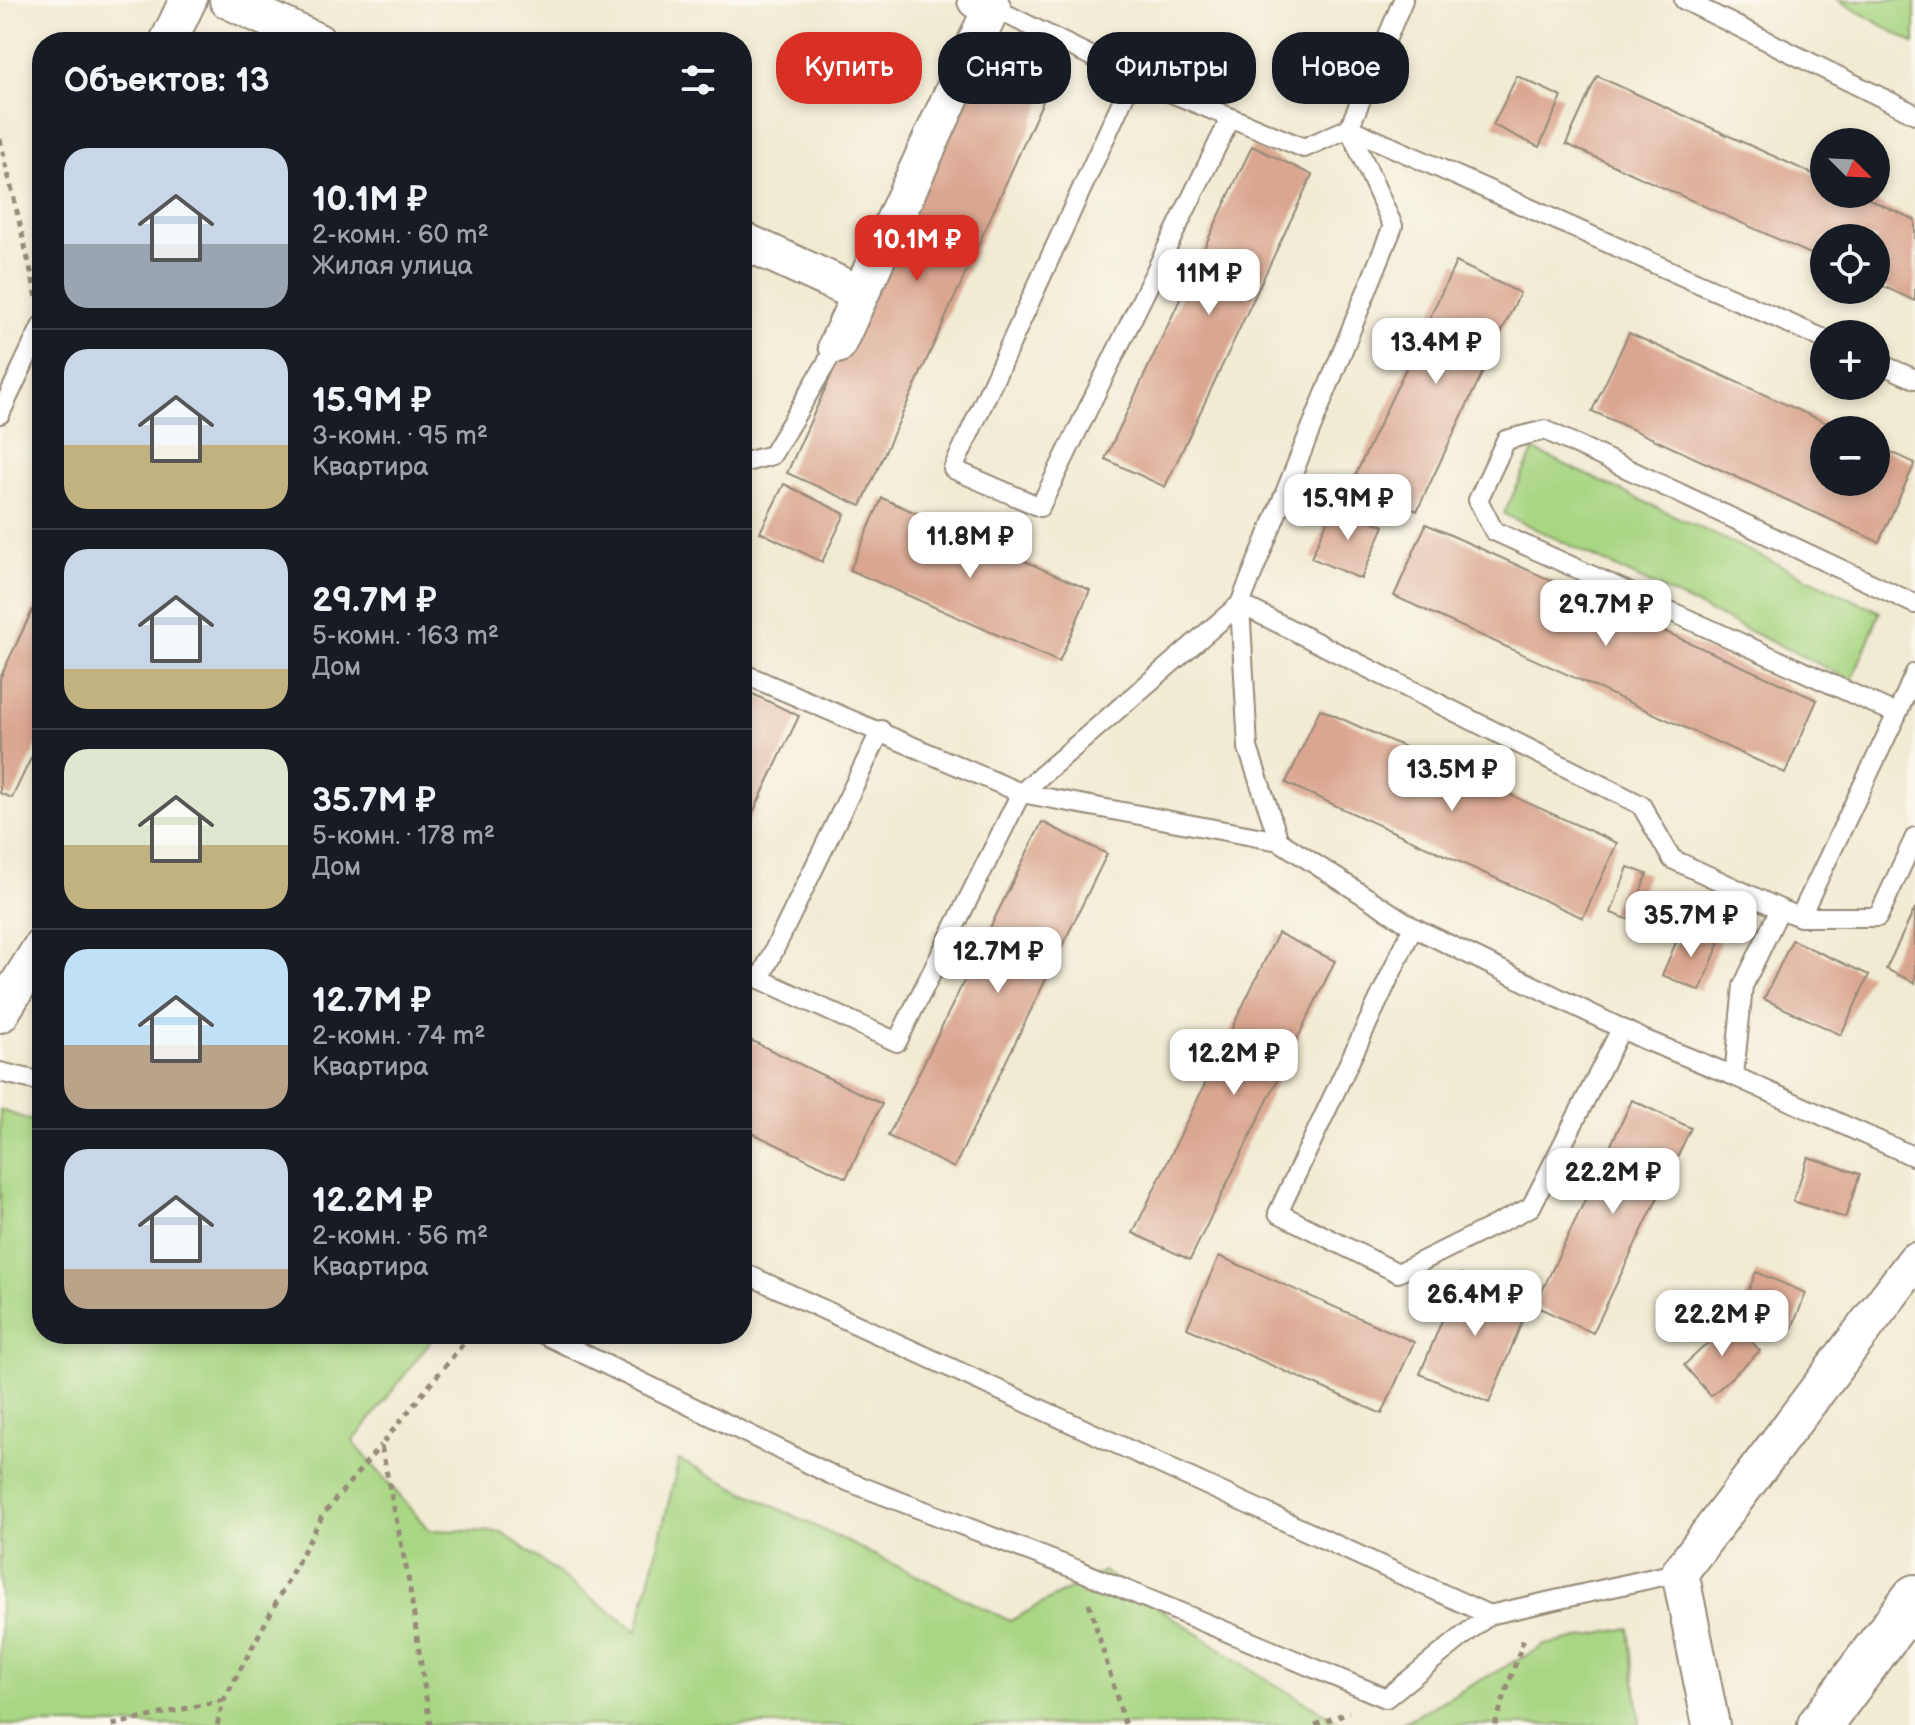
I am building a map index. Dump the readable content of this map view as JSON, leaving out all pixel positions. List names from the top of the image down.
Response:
{
  "north": "bottom right",
  "page": {
    "chip": [
      "Купить",
      "Снять",
      "Фильтры",
      "Новое"
    ],
    "heading": "Объектов: 13",
    "map_buttons": ["+", "−"],
    "list": [
      {
        "name": "10.1M ₽",
        "note": "2-комн. · 60 m² · Жилая улица"
      },
      {
        "name": "15.9M ₽",
        "note": "3-комн. · 95 m² · Квартира"
      },
      {
        "name": "29.7M ₽",
        "note": "5-комн. · 163 m² · Дом"
      },
      {
        "name": "35.7M ₽",
        "note": "5-комн. · 178 m² · Дом"
      },
      {
        "name": "12.7M ₽",
        "note": "2-комн. · 74 m² · Квартира"
      },
      {
        "name": "12.2M ₽",
        "note": "2-комн. · 56 m² · Квартира"
      }
    ],
    "price": [
      "10.1M ₽",
      "11M ₽",
      "13.4M ₽",
      "15.9M ₽",
      "11.8M ₽",
      "29.7M ₽",
      "13.5M ₽",
      "35.7M ₽",
      "12.7M ₽",
      "12.2M ₽",
      "22.2M ₽",
      "26.4M ₽",
      "22.2M ₽"
    ]
  }
}
